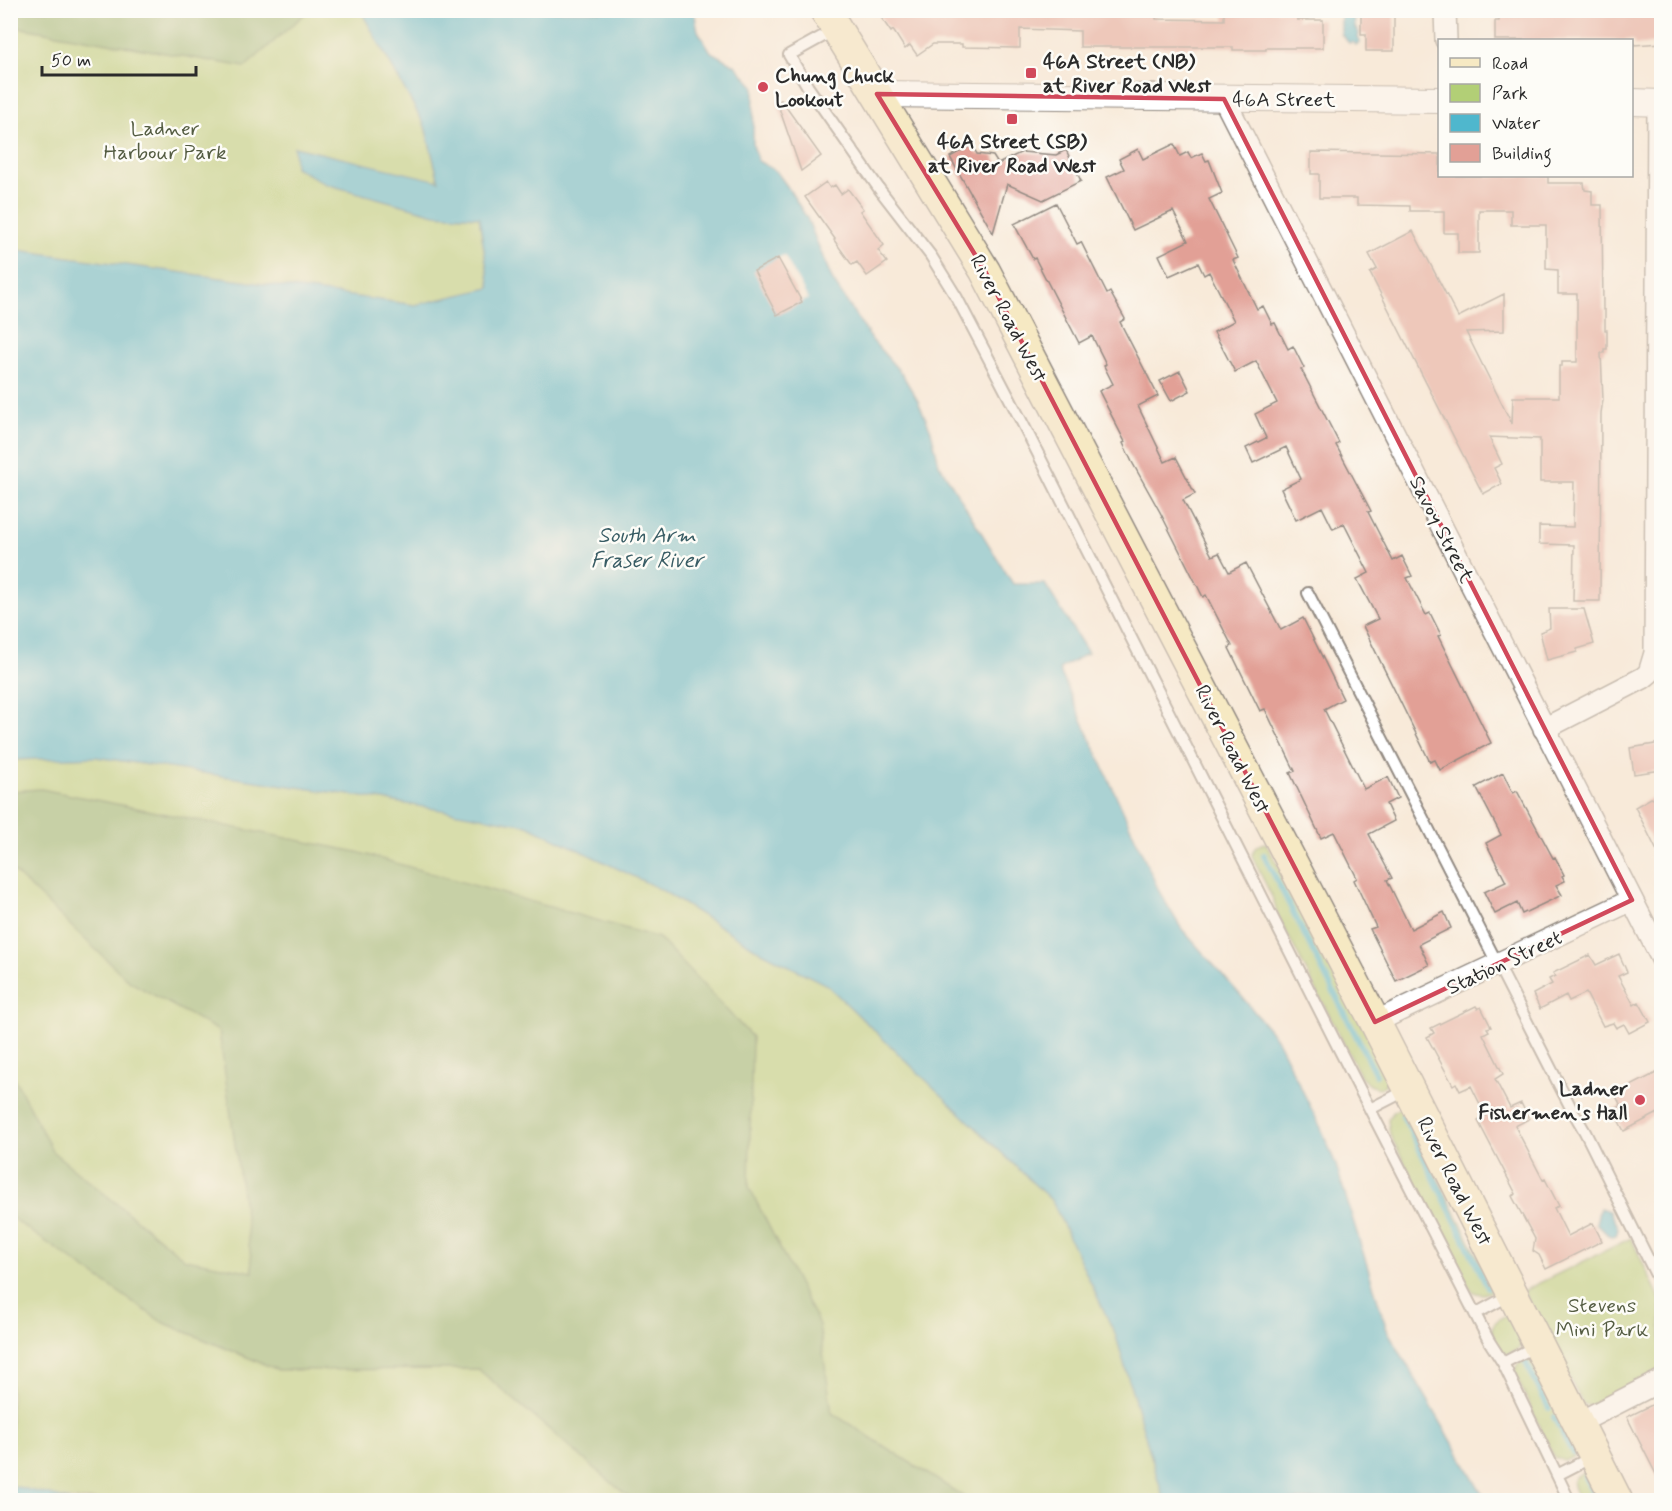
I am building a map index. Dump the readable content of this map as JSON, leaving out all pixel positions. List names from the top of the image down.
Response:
{
  "streets": {
    "main road": ["River Road West"],
    "street": ["46A Street", "Savoy Street", "Station Street"]
  },
  "crossings": [
    ["46A Street", "River Road West"],
    ["46A Street", "Savoy Street"],
    ["River Road West", "Station Street"],
    ["Savoy Street", "Station Street"]
  ],
  "water": ["South Arm Fraser River"],
  "parks": ["Ladner Harbour Park", "Stevens Mini Park"],
  "places": {
    "transit": ["46A Street (NB) at River Road West", "46A Street (SB) at River Road West"],
    "other": ["Chung Chuck Lookout", "Ladner Fishermen's Hall"]
  },
  "legend": [
    "Road",
    "Park",
    "Water",
    "Building"
  ],
  "scale_bar": "50 m"
}
